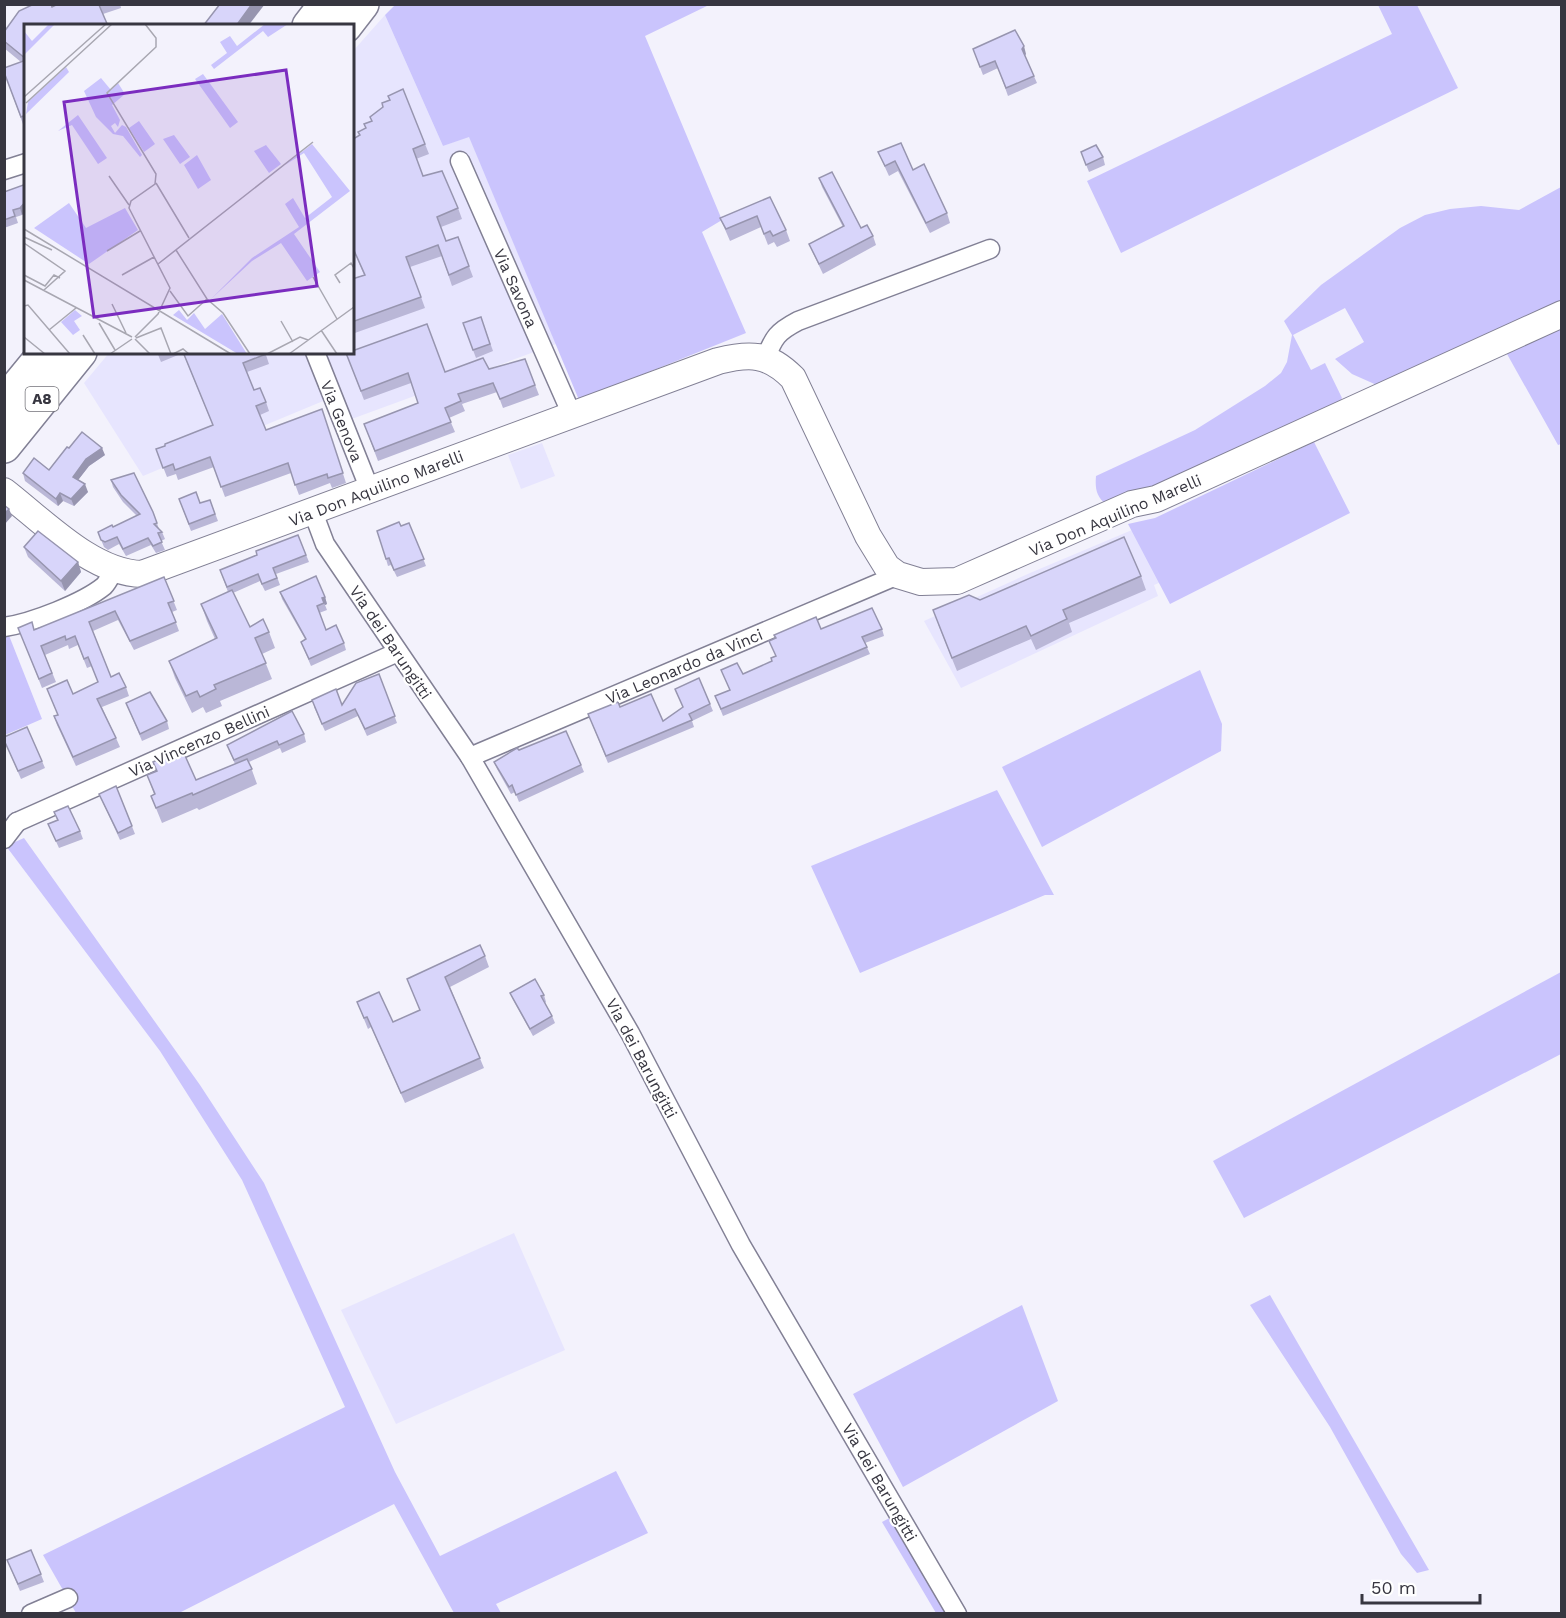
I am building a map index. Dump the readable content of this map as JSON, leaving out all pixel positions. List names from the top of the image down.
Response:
{
  "streets": {
    "highway": ["A8"],
    "street": [
      "Via Savona",
      "Via Genova",
      "Via Don Aquilino Marelli",
      "Via dei Barungitti",
      "Via Leonardo da Vinci",
      "Via Vincenzo Bellini"
    ]
  },
  "crossings": [
    ["Via Savona", "Via Don Aquilino Marelli"],
    ["Via Genova", "Via Don Aquilino Marelli"],
    ["Via Don Aquilino Marelli", "Via dei Barungitti"],
    ["Via Don Aquilino Marelli", "Via Leonardo da Vinci"],
    ["Via dei Barungitti", "Via Leonardo da Vinci"],
    ["Via dei Barungitti", "Via Vincenzo Bellini"]
  ],
  "scale_bar": "50 m"
}
